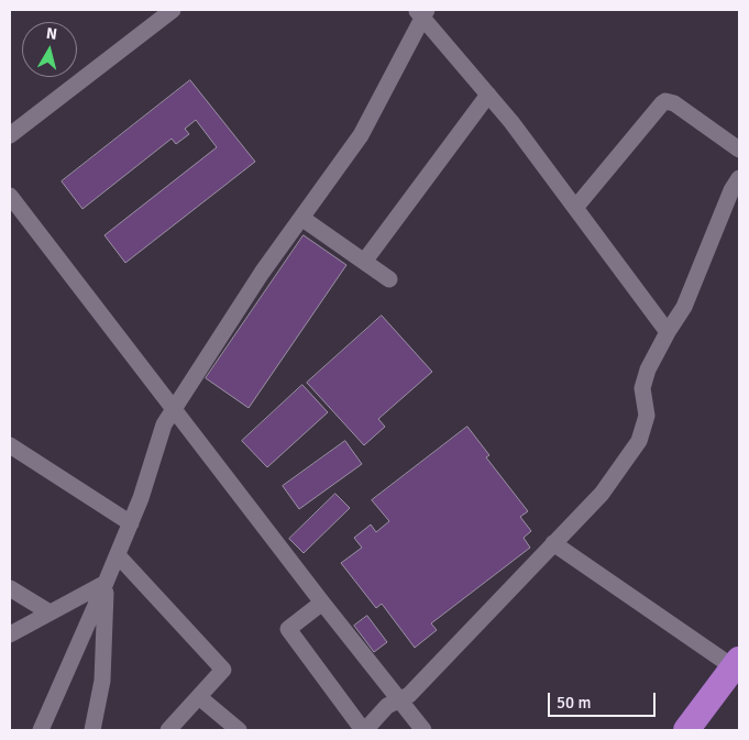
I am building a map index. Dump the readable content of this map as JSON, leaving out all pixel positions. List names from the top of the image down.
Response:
{
  "scale_bar": "50 m",
  "north": "top"
}
